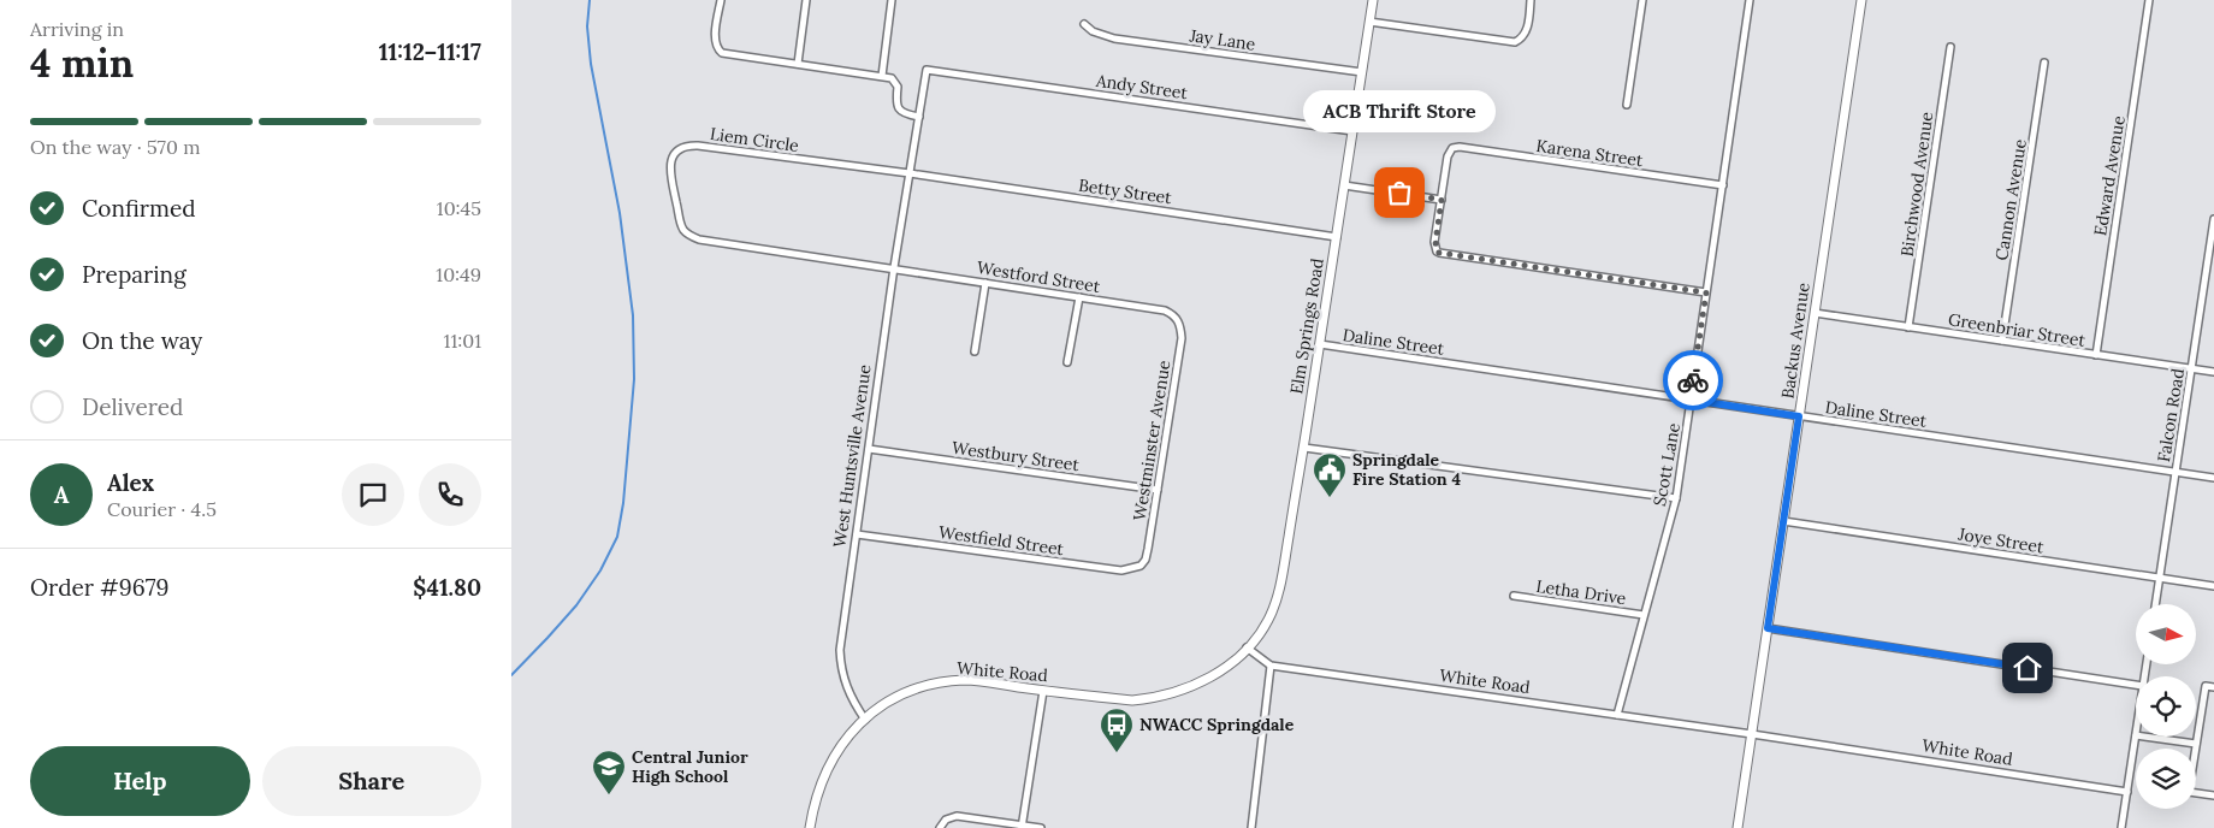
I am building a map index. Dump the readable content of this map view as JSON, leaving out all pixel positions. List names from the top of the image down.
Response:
{
  "streets": {
    "main road": ["Elm Springs Road", "Backus Avenue", "White Road"],
    "street": [
      "Jay Lane",
      "Andy Street",
      "Liem Circle",
      "Karena Street",
      "Edward Avenue",
      "Birchwood Avenue",
      "Betty Street",
      "Cannon Avenue",
      "Westford Street",
      "Greenbriar Street",
      "Daline Street",
      "Falcon Road",
      "Westminster Avenue",
      "West Huntsville Avenue",
      "Westbury Street",
      "Scott Lane",
      "Westfield Street",
      "Joye Street",
      "Letha Drive"
    ]
  },
  "crossings": [
    ["Jay Lane", "Elm Springs Road"],
    ["Andy Street", "Elm Springs Road"],
    ["Andy Street", "West Huntsville Avenue"],
    ["Liem Circle", "Betty Street"],
    ["Liem Circle", "Westford Street"],
    ["Liem Circle", "West Huntsville Avenue"],
    ["Karena Street", "Scott Lane"],
    ["Edward Avenue", "Greenbriar Street"],
    ["Birchwood Avenue", "Greenbriar Street"],
    ["Betty Street", "Elm Springs Road"],
    ["Betty Street", "West Huntsville Avenue"],
    ["Cannon Avenue", "Greenbriar Street"],
    ["Westford Street", "Westminster Avenue"],
    ["Westford Street", "West Huntsville Avenue"],
    ["Elm Springs Road", "Daline Street"],
    ["Elm Springs Road", "White Road"],
    ["Greenbriar Street", "Backus Avenue"],
    ["Greenbriar Street", "Falcon Road"],
    ["Backus Avenue", "Daline Street"],
    ["Backus Avenue", "Joye Street"],
    ["Backus Avenue", "White Road"],
    ["Daline Street", "Falcon Road"],
    ["Daline Street", "Scott Lane"],
    ["Falcon Road", "Joye Street"],
    ["Westminster Avenue", "Westbury Street"],
    ["Westminster Avenue", "Westfield Street"],
    ["West Huntsville Avenue", "Westbury Street"],
    ["West Huntsville Avenue", "Westfield Street"],
    ["West Huntsville Avenue", "White Road"],
    ["Scott Lane", "Letha Drive"],
    ["Scott Lane", "White Road"]
  ],
  "places": {
    "other": ["ACB Thrift Store"],
    "public building": ["Springdale Fire Station 4"],
    "bus stop": ["NWACC Springdale"],
    "school or university": ["Central Junior High School"]
  },
  "north": "right",
  "page": {
    "heading": ["4 min", "Arriving in", "11:12–11:17"],
    "panel": [
      "Alex",
      "Courier · 4.5",
      "Order #9679",
      "$41.80"
    ],
    "bubble": "ACB Thrift Store",
    "bar": "On the way · 570 m",
    "list": [
      ["Confirmed", "10:45"],
      ["Preparing", "10:49"],
      ["On the way", "11:01"],
      "Delivered"
    ],
    "round": "A",
    "buttons": ["Help", "Share"]
  }
}
